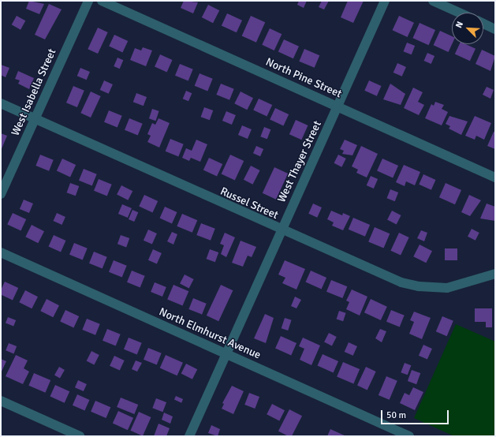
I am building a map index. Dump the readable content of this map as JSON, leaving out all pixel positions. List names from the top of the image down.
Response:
{
  "streets": {
    "street": [
      "North Pine Street",
      "West Isabella Street",
      "West Thayer Street",
      "Russel Street",
      "North Elmhurst Avenue"
    ]
  },
  "crossings": [
    ["North Pine Street", "West Thayer Street"],
    ["West Isabella Street", "Russel Street"],
    ["West Thayer Street", "Russel Street"],
    ["West Thayer Street", "North Elmhurst Avenue"]
  ],
  "scale_bar": "50 m",
  "north": "top left"
}
